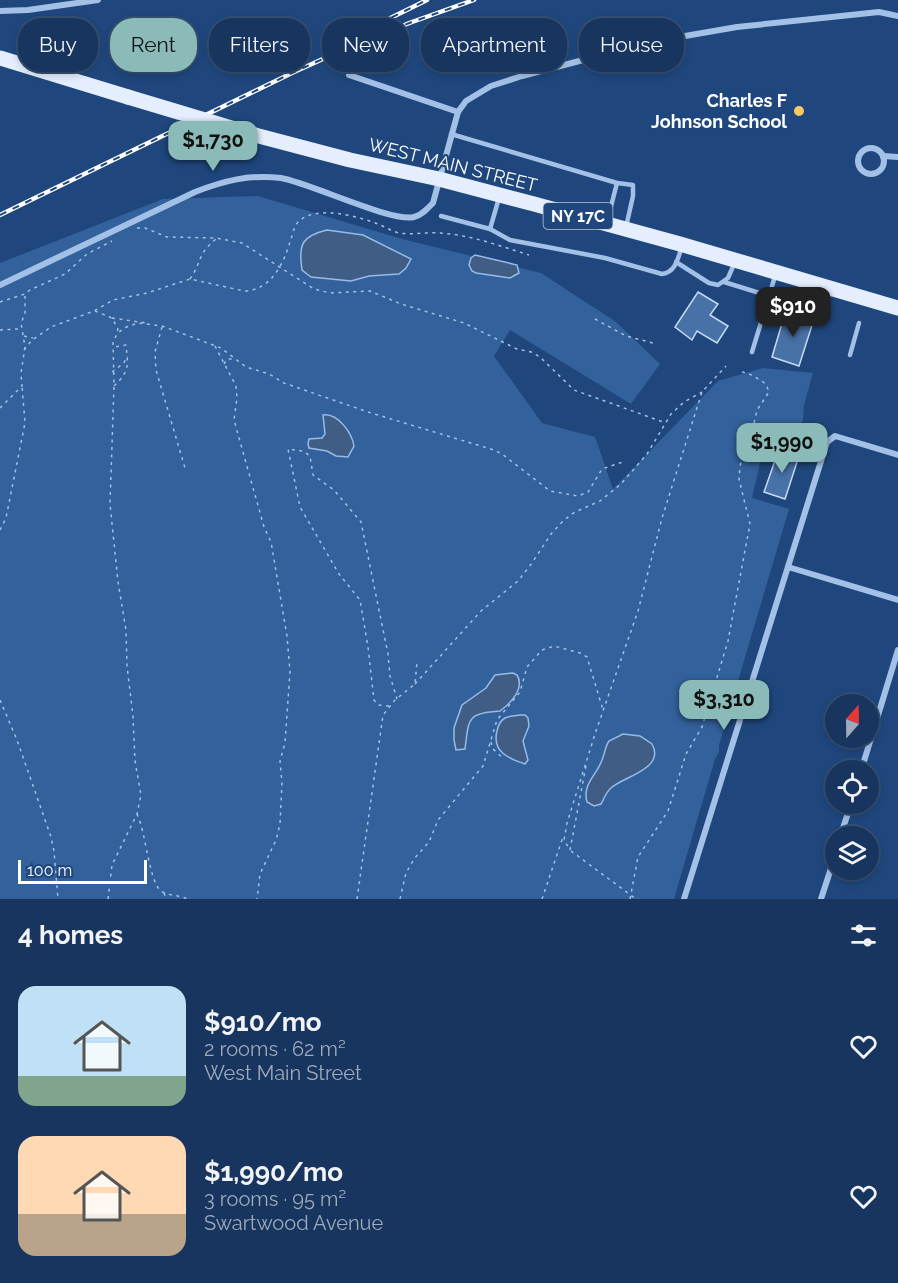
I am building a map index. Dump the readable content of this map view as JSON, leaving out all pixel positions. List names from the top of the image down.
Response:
{
  "streets": {
    "main road": ["WEST MAIN STREET", "NY 17C"]
  },
  "places": ["Charles F Johnson School"],
  "scale_bar": "100 m",
  "north": "top",
  "page": {
    "chip": [
      "Buy",
      "Rent",
      "Filters",
      "New",
      "Apartment",
      "House"
    ],
    "price": [
      "$1,730",
      "$910",
      "$1,990",
      "$3,310"
    ],
    "scale": "100 m",
    "heading": "4 homes",
    "list": [
      {
        "name": "$910/mo",
        "note": "2 rooms · 62 m² · West Main Street"
      },
      {
        "name": "$1,990/mo",
        "note": "3 rooms · 95 m² · Swartwood Avenue"
      }
    ]
  }
}
